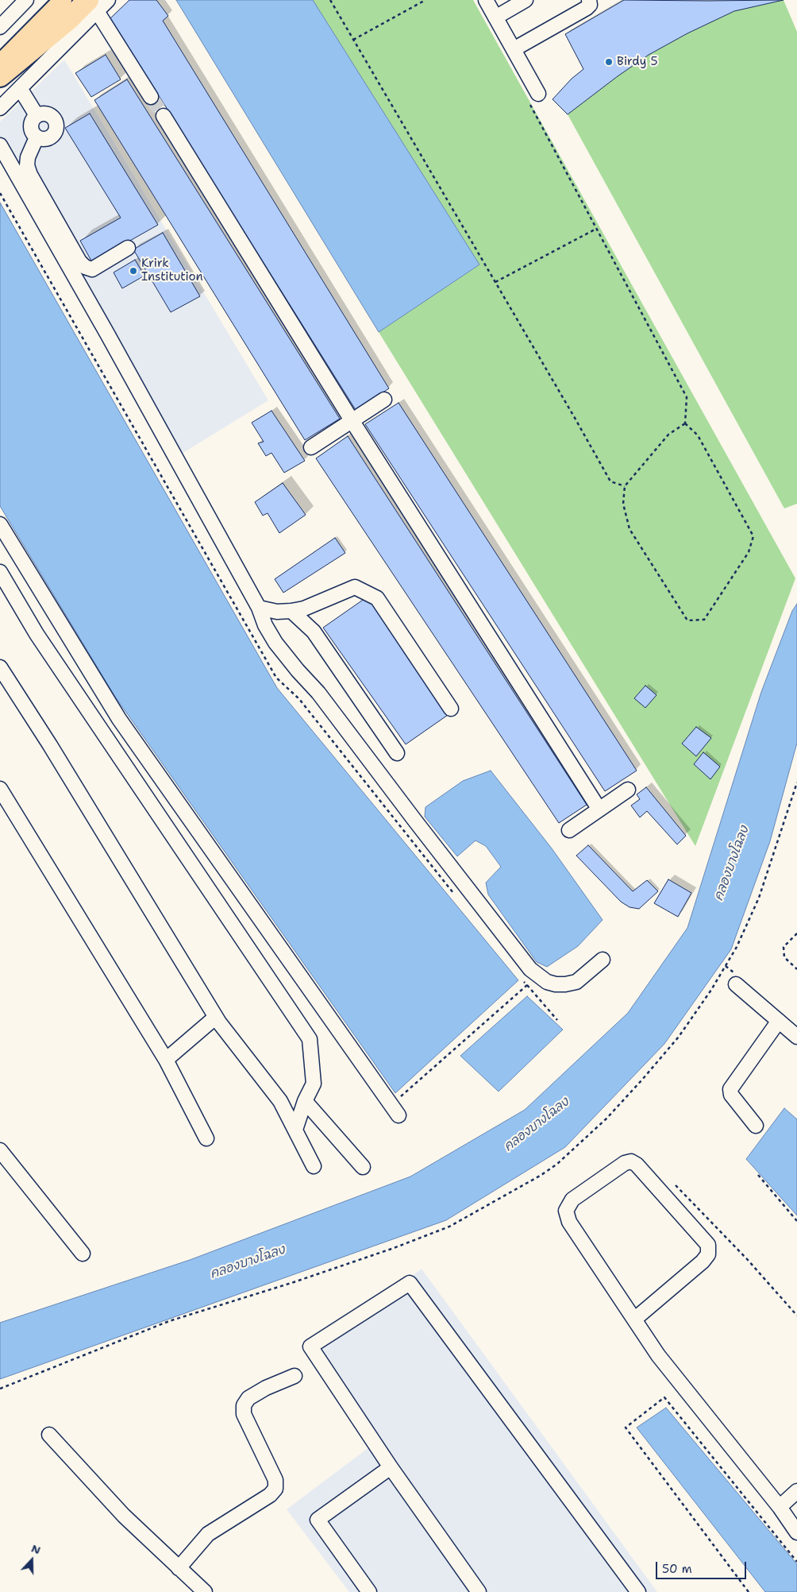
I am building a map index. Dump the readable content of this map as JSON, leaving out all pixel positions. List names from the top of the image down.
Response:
{
  "water": ["คลองบางโฉลง"],
  "places": ["Birdy 5", "Krirk Institution"],
  "scale_bar": "50 m",
  "north": "top"
}
